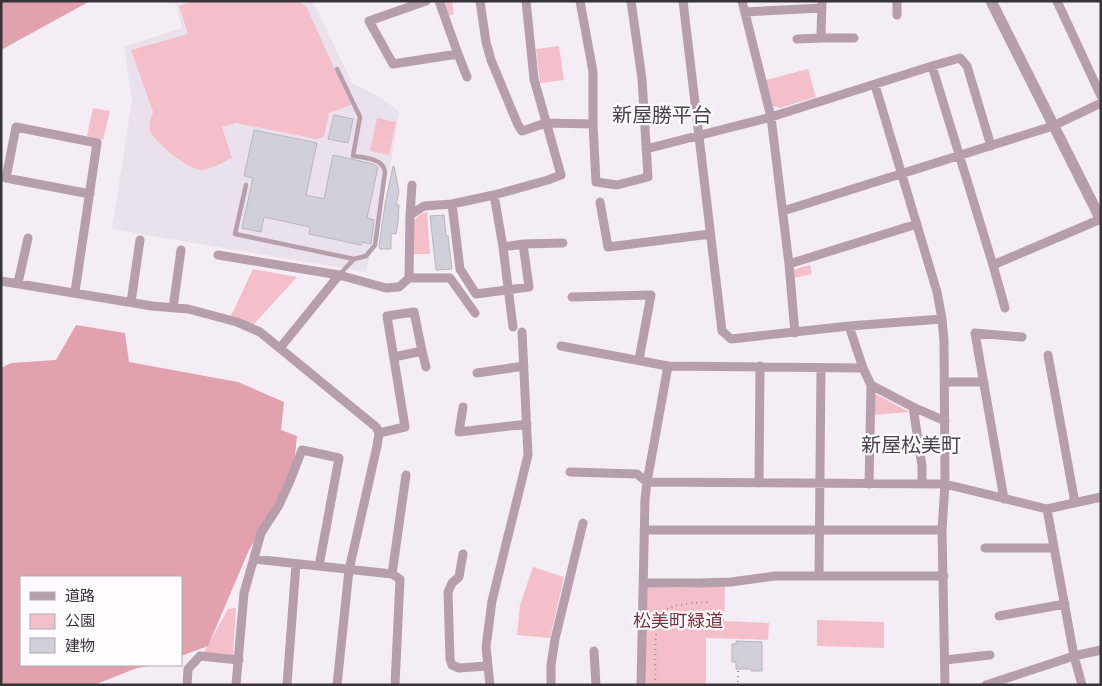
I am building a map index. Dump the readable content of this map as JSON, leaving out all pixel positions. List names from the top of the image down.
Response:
{
  "districts": ["新屋勝平台", "新屋松美町"],
  "parks": ["松美町緑道"],
  "legend": ["道路", "公園", "建物"]
}
